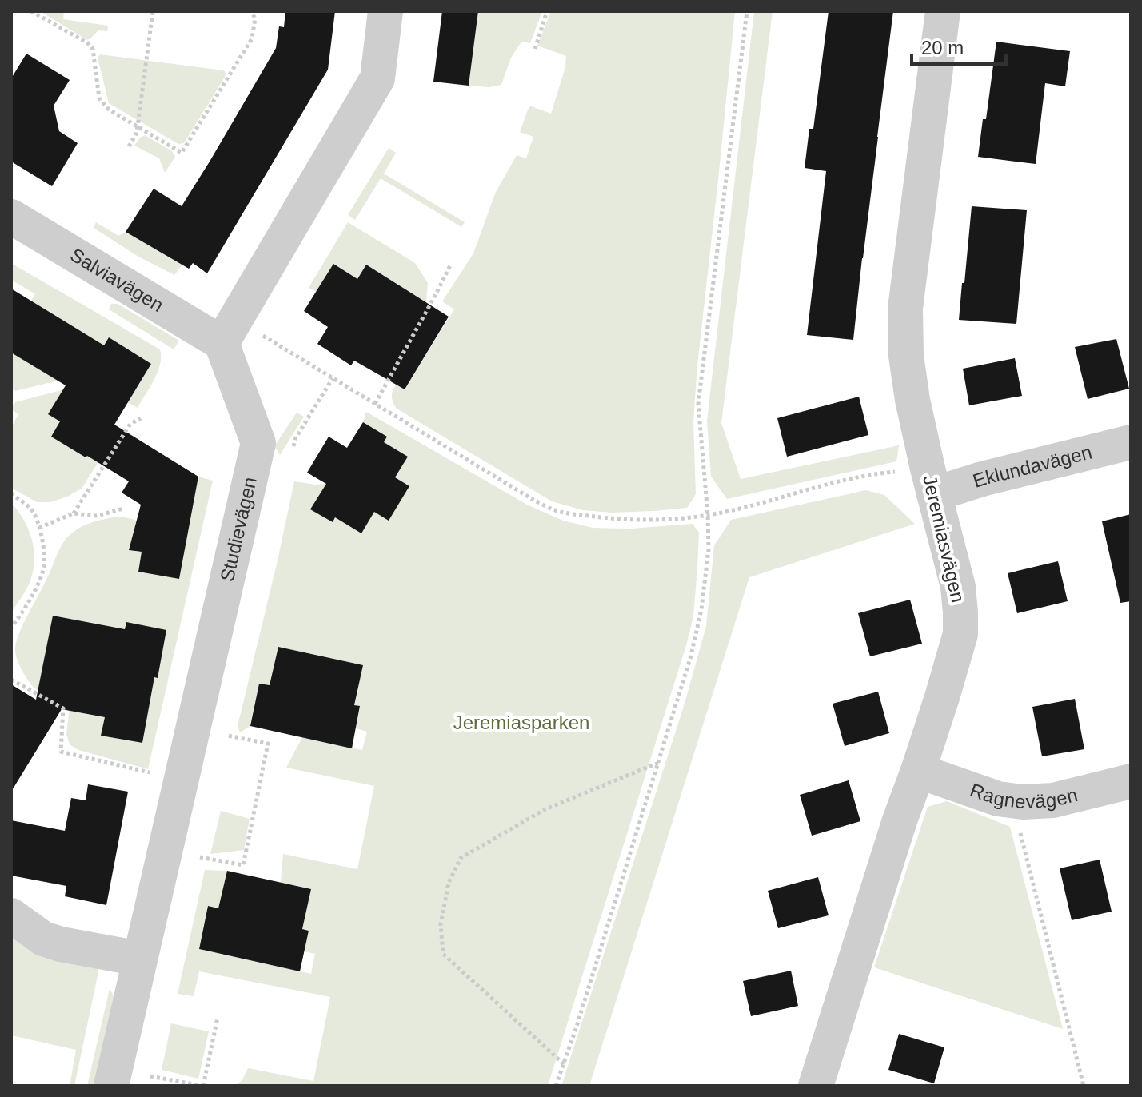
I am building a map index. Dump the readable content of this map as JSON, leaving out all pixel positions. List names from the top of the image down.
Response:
{
  "streets": {
    "street": [
      "Salviavägen",
      "Eklundavägen",
      "Studievägen",
      "Jeremiasvägen",
      "Ragnevägen"
    ]
  },
  "crossings": [
    ["Salviavägen", "Studievägen"],
    ["Eklundavägen", "Jeremiasvägen"],
    ["Jeremiasvägen", "Ragnevägen"]
  ],
  "parks": ["Jeremiasparken"],
  "scale_bar": "20 m"
}
